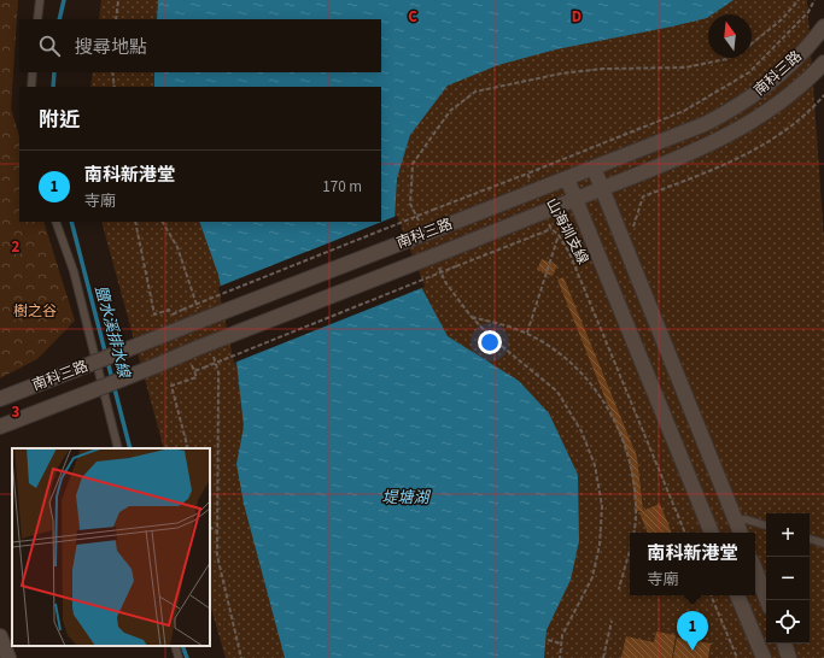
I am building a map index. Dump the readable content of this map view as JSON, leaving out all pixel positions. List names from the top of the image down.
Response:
{
  "streets": {
    "street": ["南科三路"],
    "path": ["山海圳支線"]
  },
  "crossings": [
    ["南科三路", "山海圳支線"]
  ],
  "water": ["鹽水溪排水線", "堤塘湖"],
  "parks": ["樹之谷"],
  "north": "top",
  "page": {
    "search": "搜尋地點",
    "heading": "附近",
    "list": [
      {
        "mark": "1",
        "name": "南科新港堂",
        "note": "寺廟",
        "value": "170 m"
      }
    ],
    "map_buttons": ["+", "−"],
    "popup": ["南科新港堂", "寺廟"],
    "pins": "1"
  },
  "grid": {
    "columns": ["C", "D"],
    "rows": ["2", "3"]
  }
}
